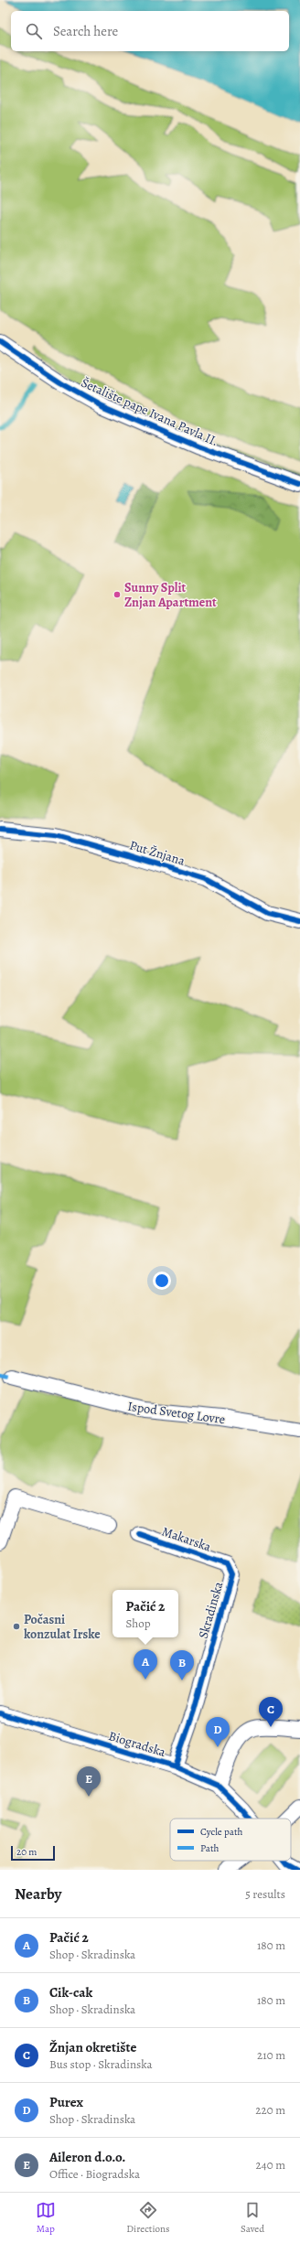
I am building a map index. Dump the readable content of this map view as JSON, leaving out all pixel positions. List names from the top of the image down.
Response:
{
  "streets": {
    "street": [
      "Šetalište pape Ivana Pavla II.",
      "Put Žnjana",
      "Ispod Svetog Lovre",
      "Makarska",
      "Skradinska",
      "Biogradska"
    ]
  },
  "crossings": [
    ["Makarska", "Skradinska"],
    ["Skradinska", "Biogradska"]
  ],
  "places": ["Sunny Split Znjan Apartment", "Počasni konzulat Irske"],
  "legend": ["Cycle path", "Path"],
  "scale_bar": "20 m",
  "page": {
    "search": "Search here",
    "popup": ["Pačić 2", "Shop"],
    "pins": [
      "A",
      "B",
      "C",
      "D",
      "E"
    ],
    "scale": "20 m",
    "heading": ["Nearby", "5 results"],
    "list": [
      {
        "mark": "A",
        "name": "Pačić 2",
        "note": "Shop · Skradinska",
        "value": "180 m"
      },
      {
        "mark": "B",
        "name": "Cik-cak",
        "note": "Shop · Skradinska",
        "value": "180 m"
      },
      {
        "mark": "C",
        "name": "Žnjan okretište",
        "note": "Bus stop · Skradinska",
        "value": "210 m"
      },
      {
        "mark": "D",
        "name": "Purex",
        "note": "Shop · Skradinska",
        "value": "220 m"
      },
      {
        "mark": "E",
        "name": "Aileron d.o.o.",
        "note": "Office · Biogradska",
        "value": "240 m"
      }
    ],
    "nav": ["Map", "Directions", "Saved"]
  }
}
